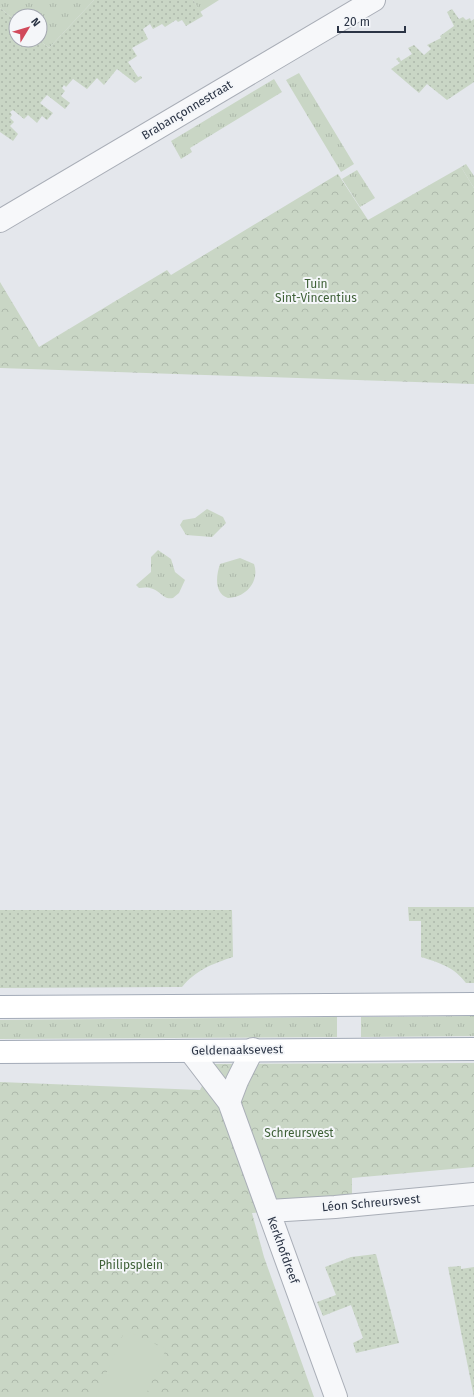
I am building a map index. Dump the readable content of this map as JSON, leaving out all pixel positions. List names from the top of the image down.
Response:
{
  "streets": {
    "main road": ["Geldenaaksevest"],
    "street": ["Brabançonnestraat", "Léon Schreursvest", "Kerkhofdreef"]
  },
  "crossings": [
    ["Geldenaaksevest", "Kerkhofdreef"],
    ["Léon Schreursvest", "Kerkhofdreef"]
  ],
  "parks": ["Tuin Sint-Vincentius", "Schreursvest", "Philipsplein"],
  "scale_bar": "20 m",
  "north": "top right"
}
